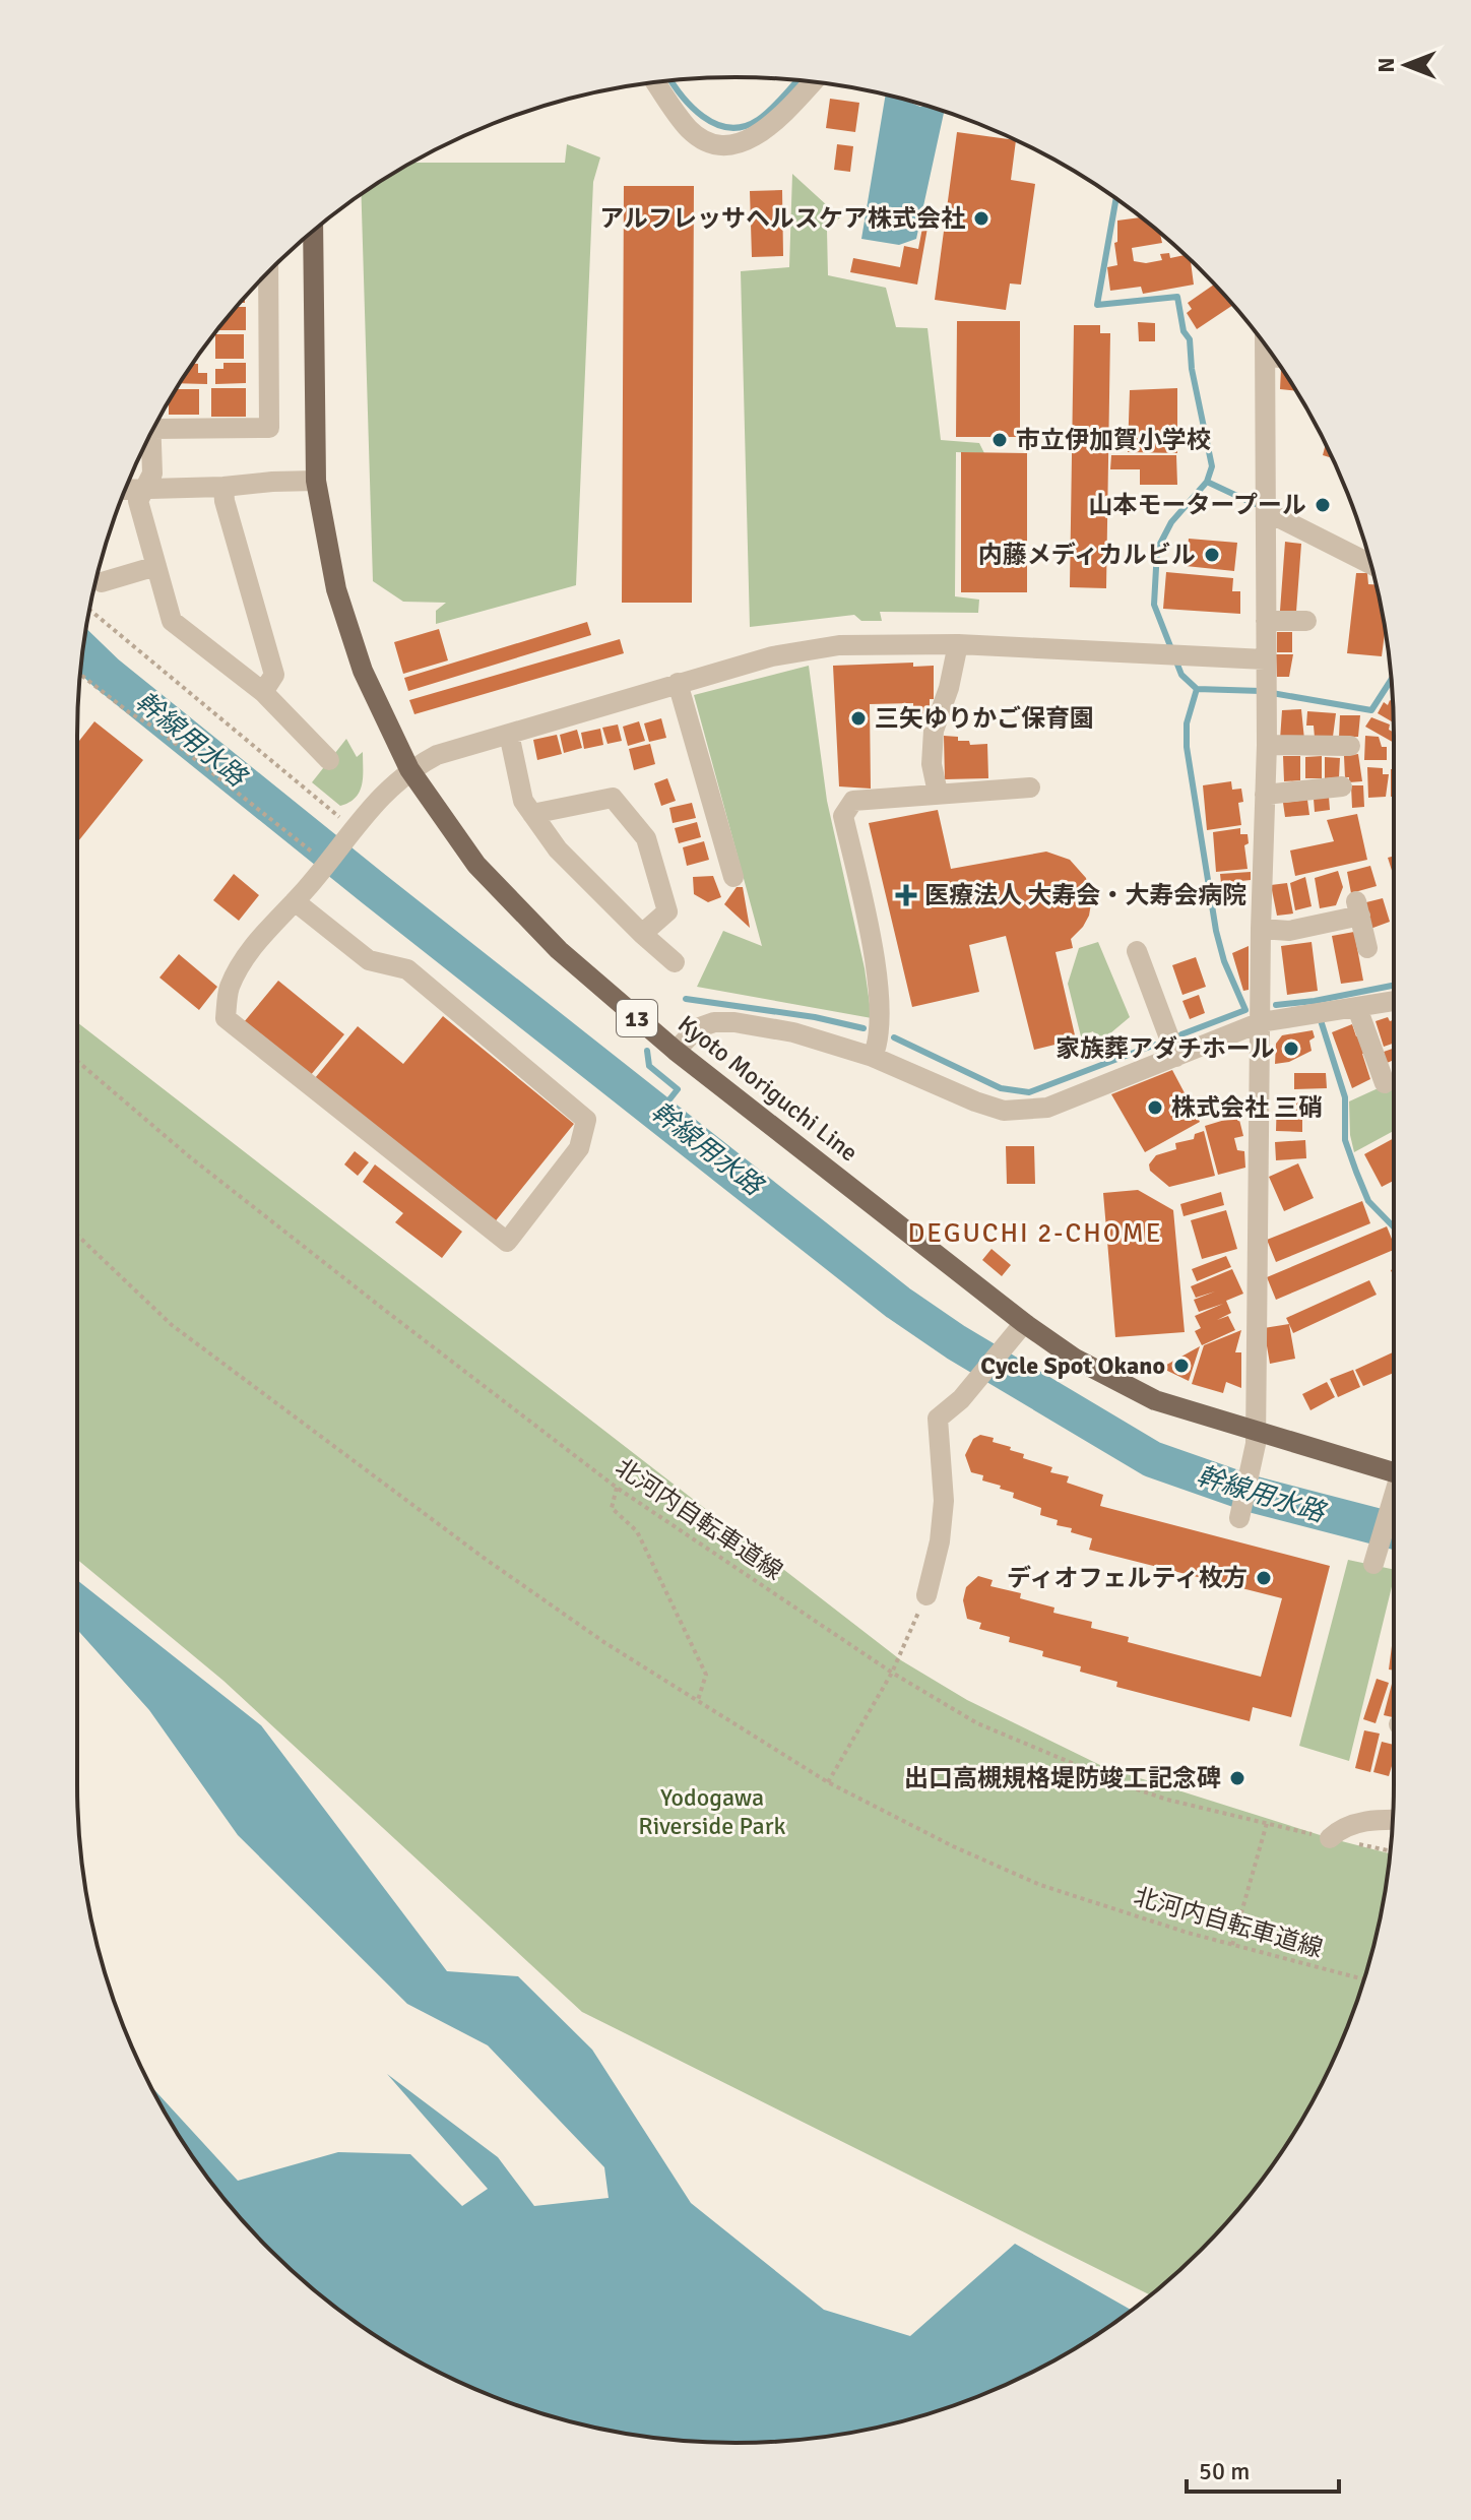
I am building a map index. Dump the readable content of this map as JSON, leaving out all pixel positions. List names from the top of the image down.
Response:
{
  "streets": {
    "main road": ["13", "Kyoto Moriguchi Line"],
    "path": ["北河内自転車道線"]
  },
  "districts": ["DEGUCHI 2-CHOME"],
  "water": ["幹線用水路"],
  "parks": ["Yodogawa Riverside Park"],
  "places": {
    "other": [
      "アルフレッサヘルスケア株式会社",
      "市立伊加賀小学校",
      "山本モータープール",
      "内藤メディカルビル",
      "三矢ゆりかご保育園",
      "家族葬アダチホール",
      "株式会社 三硝",
      "Cycle Spot Okano",
      "ディオフェルティ枚方",
      "出口高槻規格堤防竣工記念碑"
    ],
    "health": ["医療法人 大寿会・大寿会病院"]
  },
  "scale_bar": "50 m",
  "north": "left"
}
